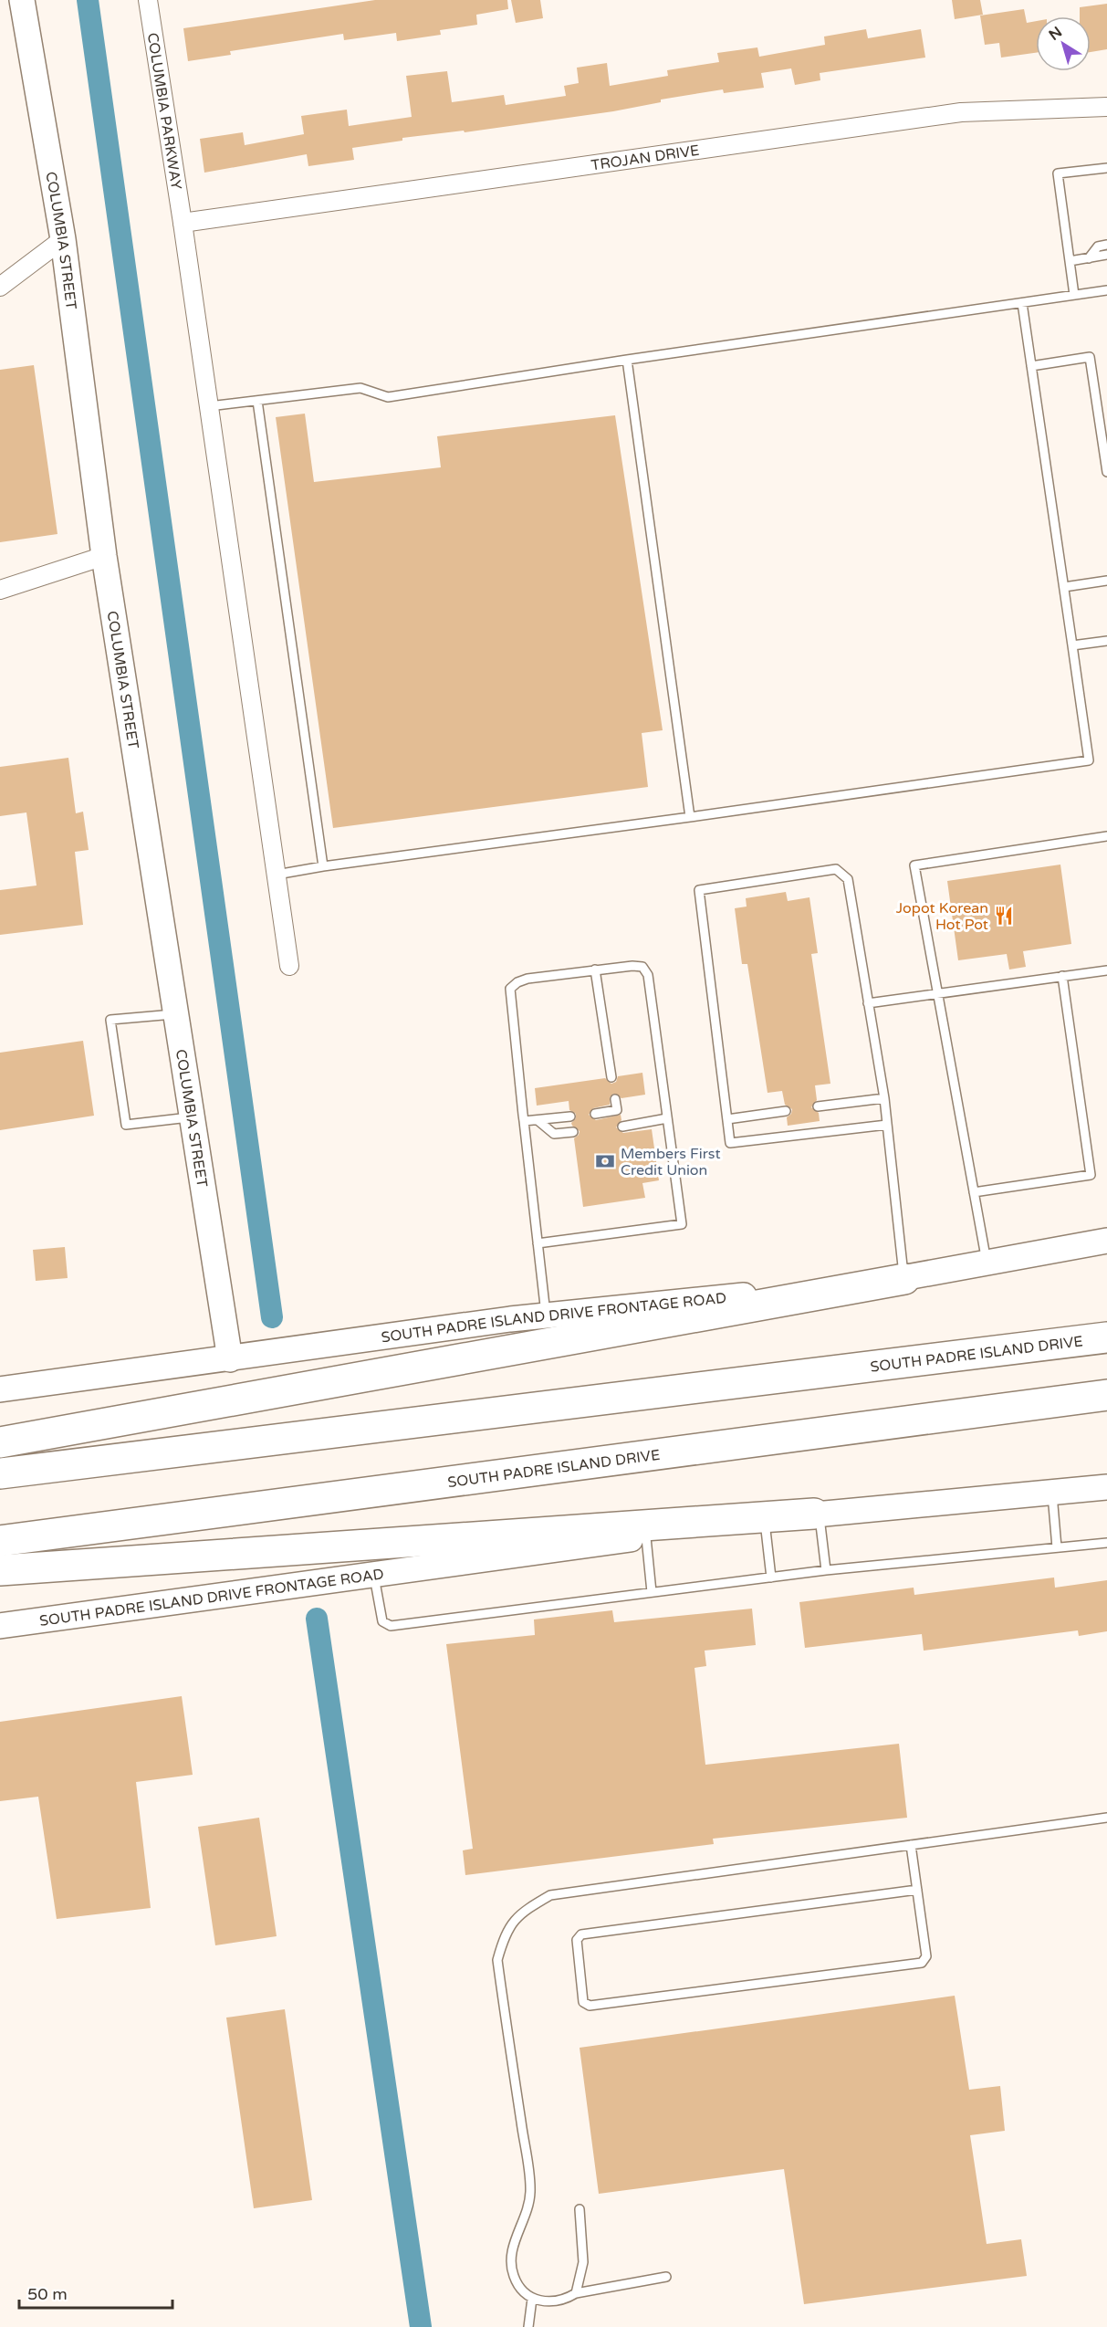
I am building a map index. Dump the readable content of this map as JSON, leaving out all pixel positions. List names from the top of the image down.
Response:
{
  "streets": {
    "highway": ["SOUTH PADRE ISLAND DRIVE"],
    "main road": ["COLUMBIA STREET", "SOUTH PADRE ISLAND DRIVE FRONTAGE ROAD"],
    "street": ["COLUMBIA PARKWAY", "TROJAN DRIVE"]
  },
  "crossings": [
    ["COLUMBIA PARKWAY", "TROJAN DRIVE"],
    ["COLUMBIA STREET", "SOUTH PADRE ISLAND DRIVE FRONTAGE ROAD"]
  ],
  "places": {
    "restaurant": ["Jopot Korean Hot Pot"],
    "bank": ["Members First Credit Union"]
  },
  "scale_bar": "50 m",
  "north": "top left"
}
